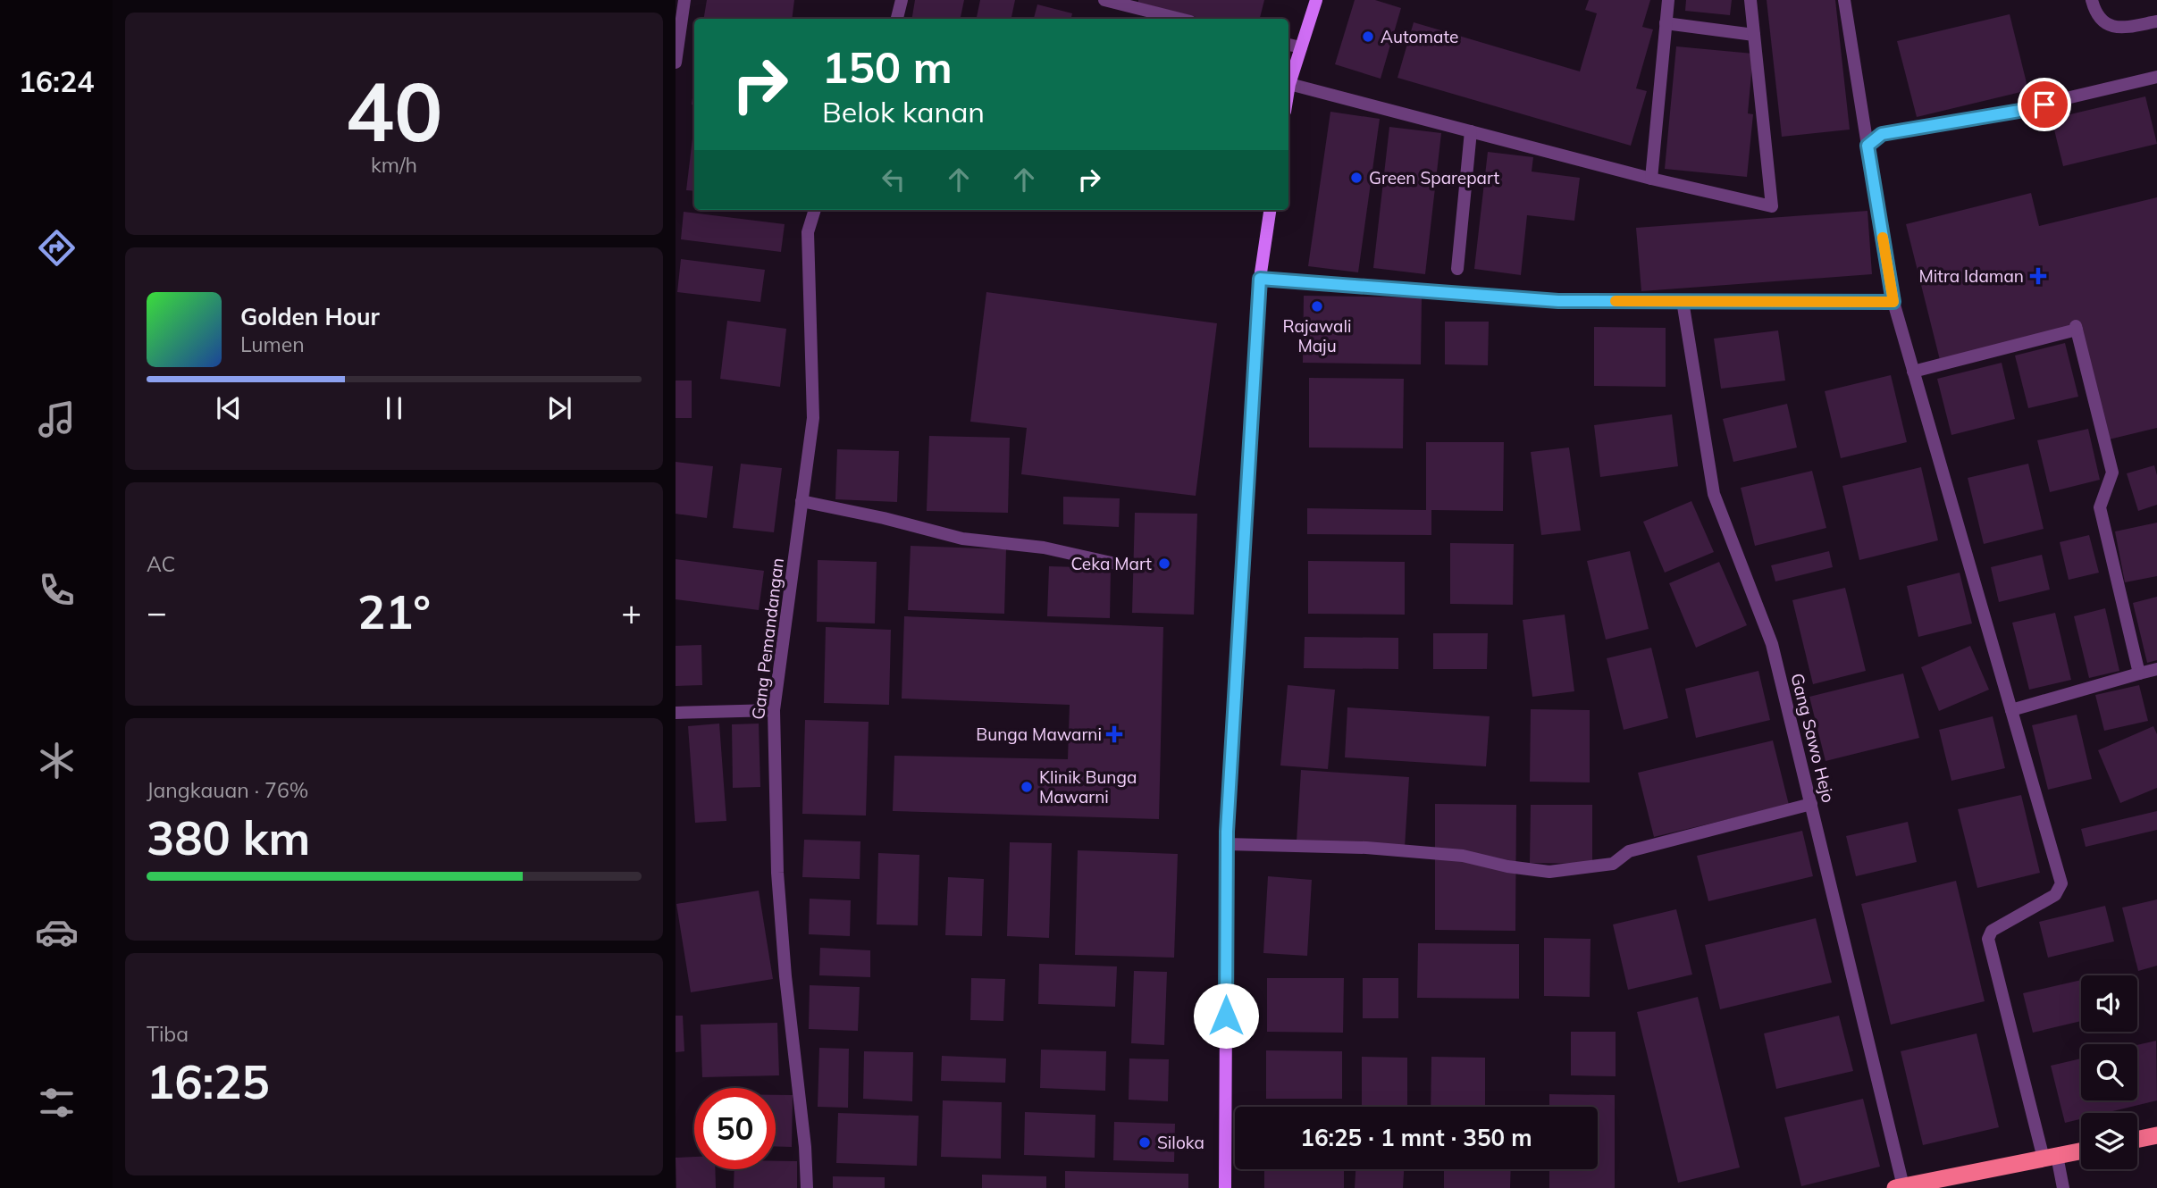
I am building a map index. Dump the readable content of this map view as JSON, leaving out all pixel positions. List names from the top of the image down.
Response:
{
  "streets": {
    "street": ["Gang Pemandangan", "Gang Sawo Hejo"]
  },
  "places": {
    "other": [
      "Automate",
      "Green Sparepart",
      "Rajawali Maju",
      "Ceka Mart",
      "Klinik Bunga Mawarni",
      "Siloka"
    ],
    "health": ["Mitra Idaman", "Bunga Mawarni"]
  },
  "page": {
    "tabs": "16:24",
    "tile": [
      ["40", "km/h"],
      "AC",
      ["Jangkauan · 76%", "380 km"],
      ["Tiba", "16:25"]
    ],
    "turn": ["150 m", "Belok kanan"],
    "song": ["Golden Hour", "Lumen"],
    "heat": ["−", "21°", "+"],
    "limit": "50",
    "trip": "16:25 · 1 mnt · 350 m"
  }
}
